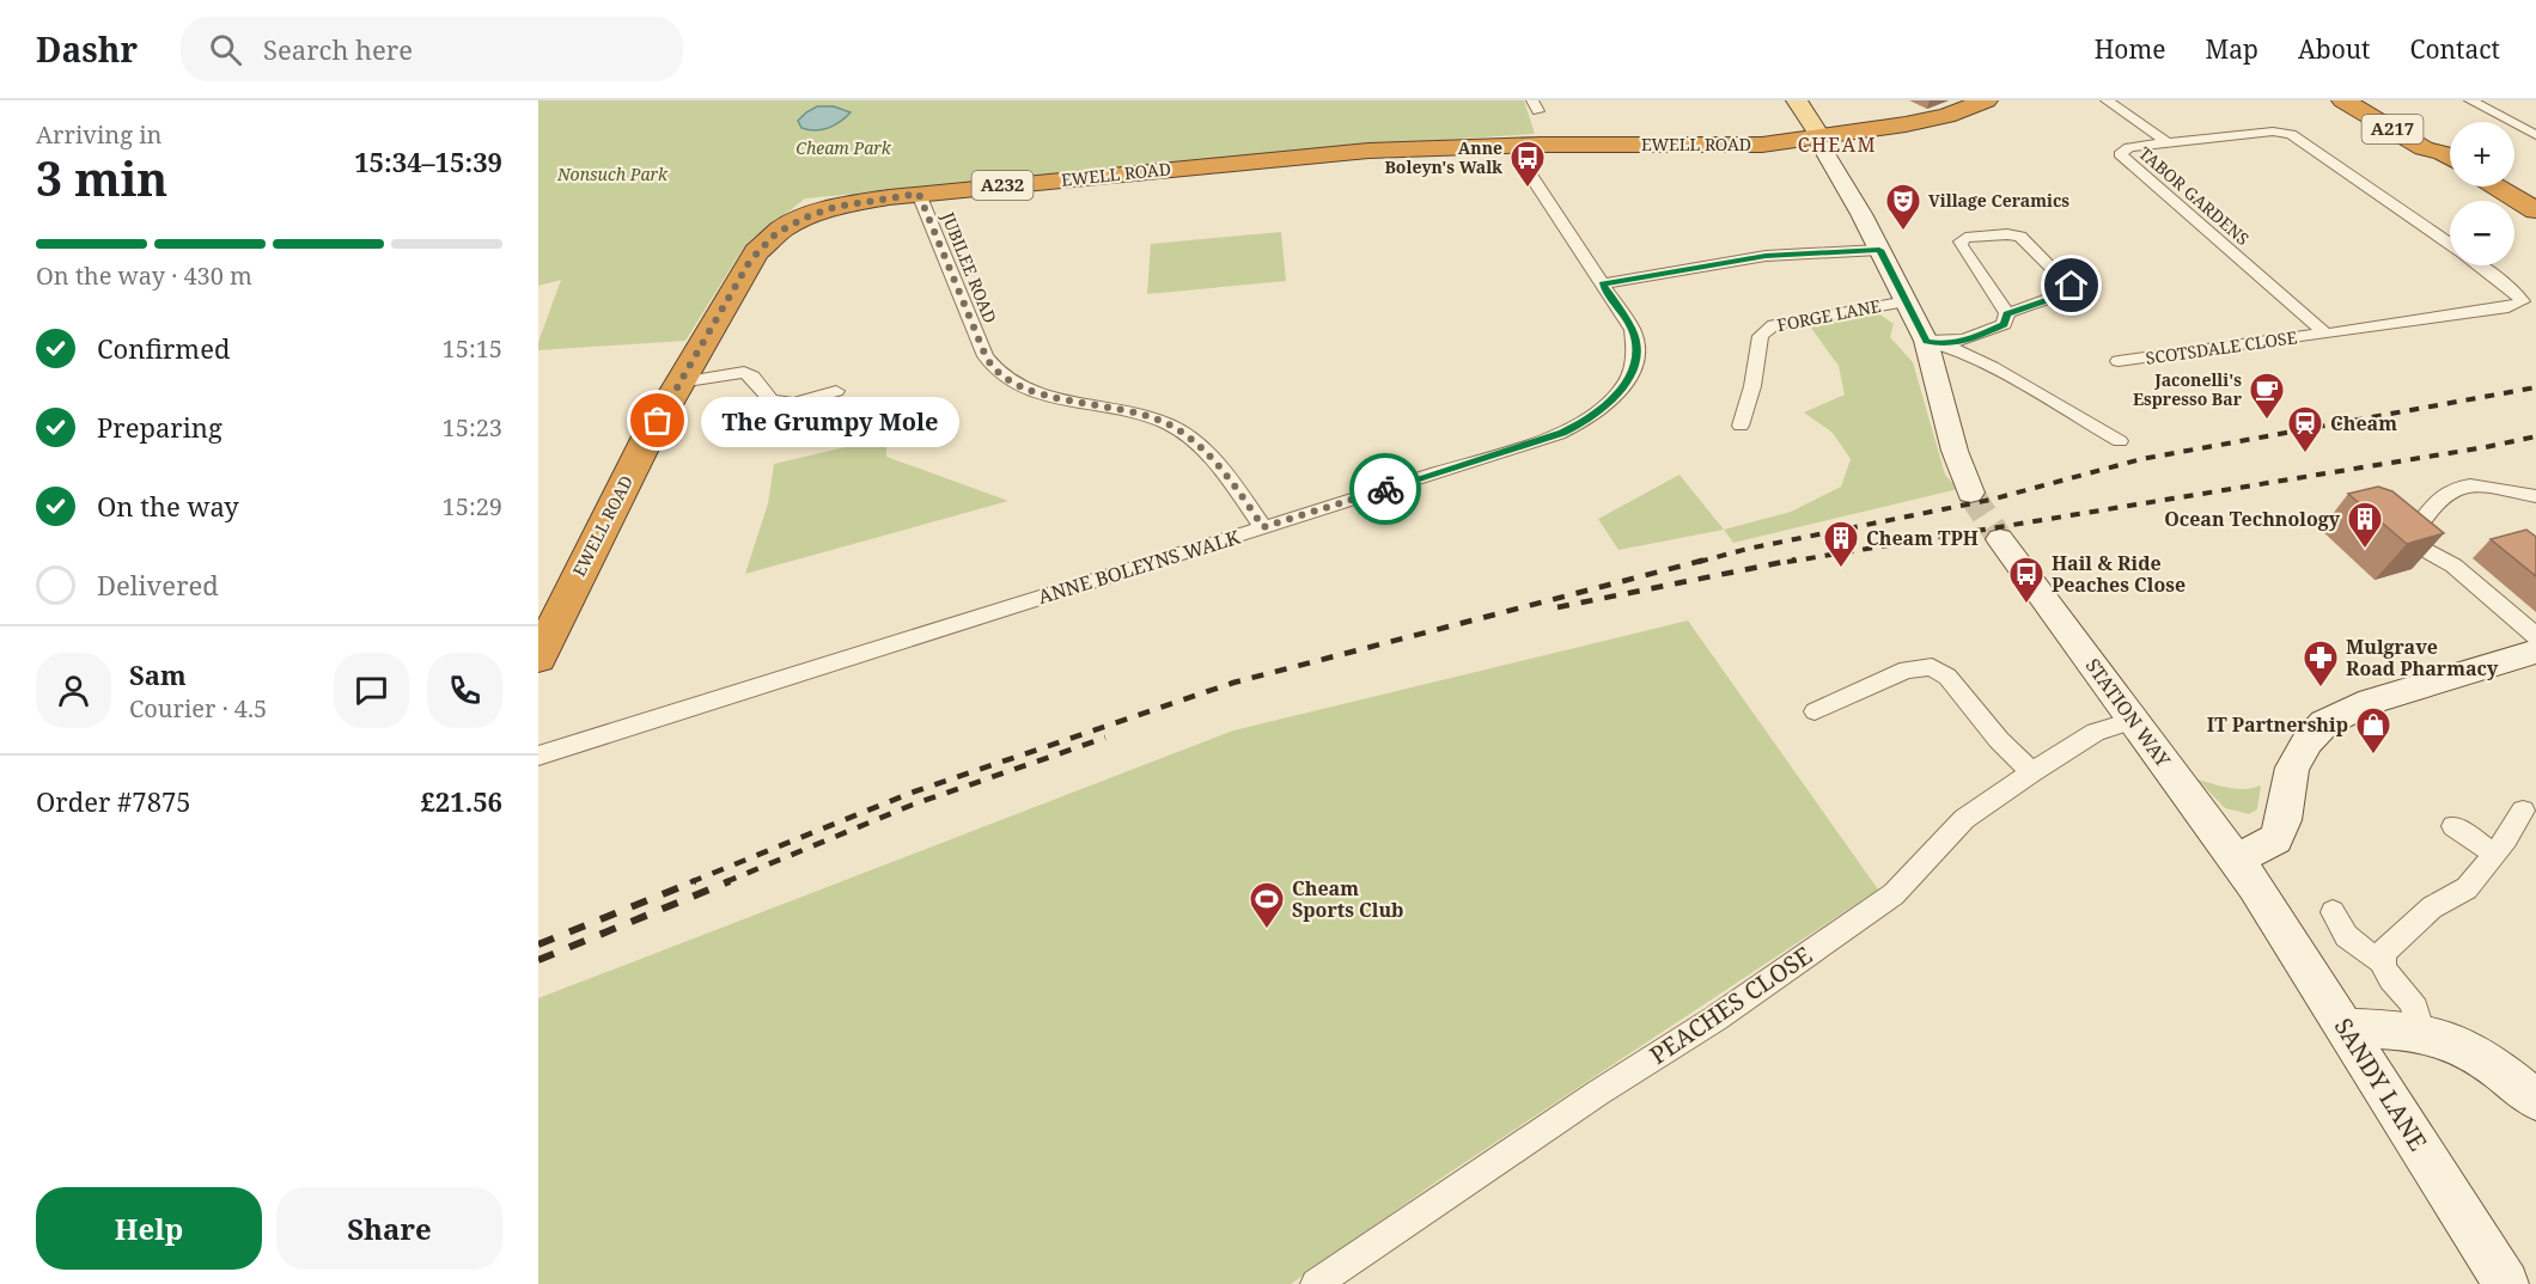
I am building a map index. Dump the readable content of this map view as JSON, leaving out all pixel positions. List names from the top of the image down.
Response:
{
  "streets": {
    "highway": ["A217", "EWELL ROAD", "A232"],
    "street": [
      "TABOR GARDENS",
      "JUBILEE ROAD",
      "FORGE LANE",
      "SCOTSDALE CLOSE",
      "ANNE BOLEYNS WALK",
      "STATION WAY",
      "PEACHES CLOSE",
      "SANDY LANE"
    ]
  },
  "crossings": [
    ["EWELL ROAD", "A232"],
    ["EWELL ROAD", "JUBILEE ROAD"],
    ["EWELL ROAD", "ANNE BOLEYNS WALK"],
    ["TABOR GARDENS", "SCOTSDALE CLOSE"],
    ["JUBILEE ROAD", "ANNE BOLEYNS WALK"],
    ["STATION WAY", "PEACHES CLOSE"],
    ["STATION WAY", "SANDY LANE"]
  ],
  "districts": ["CHEAM"],
  "parks": ["Cheam Park", "Nonsuch Park"],
  "places": {
    "bus stop": ["Anne Boleyn's Walk", "Hail & Ride Peaches Close"],
    "theatre": ["Village Ceramics"],
    "cafe": ["Jaconelli's Espresso Bar"],
    "other": ["The Grumpy Mole"],
    "station": ["Cheam"],
    "building": ["Ocean Technology", "Cheam TPH"],
    "pharmacy": ["Mulgrave Road Pharmacy"],
    "shop": ["IT Partnership"],
    "sports": ["Cheam Sports Club"]
  },
  "page": {
    "header": "Dashr",
    "search": "Search here",
    "nav": [
      "Home",
      "Map",
      "About",
      "Contact"
    ],
    "heading": ["3 min", "Arriving in", "15:34–15:39"],
    "panel": [
      "Sam",
      "Courier · 4.5",
      "Order #7875",
      "£21.56"
    ],
    "map_buttons": ["+", "−"],
    "bar": "On the way · 430 m",
    "list": [
      ["Confirmed", "15:15"],
      ["Preparing", "15:23"],
      ["On the way", "15:29"],
      "Delivered"
    ],
    "bubble": "The Grumpy Mole",
    "buttons": ["Help", "Share"]
  }
}
